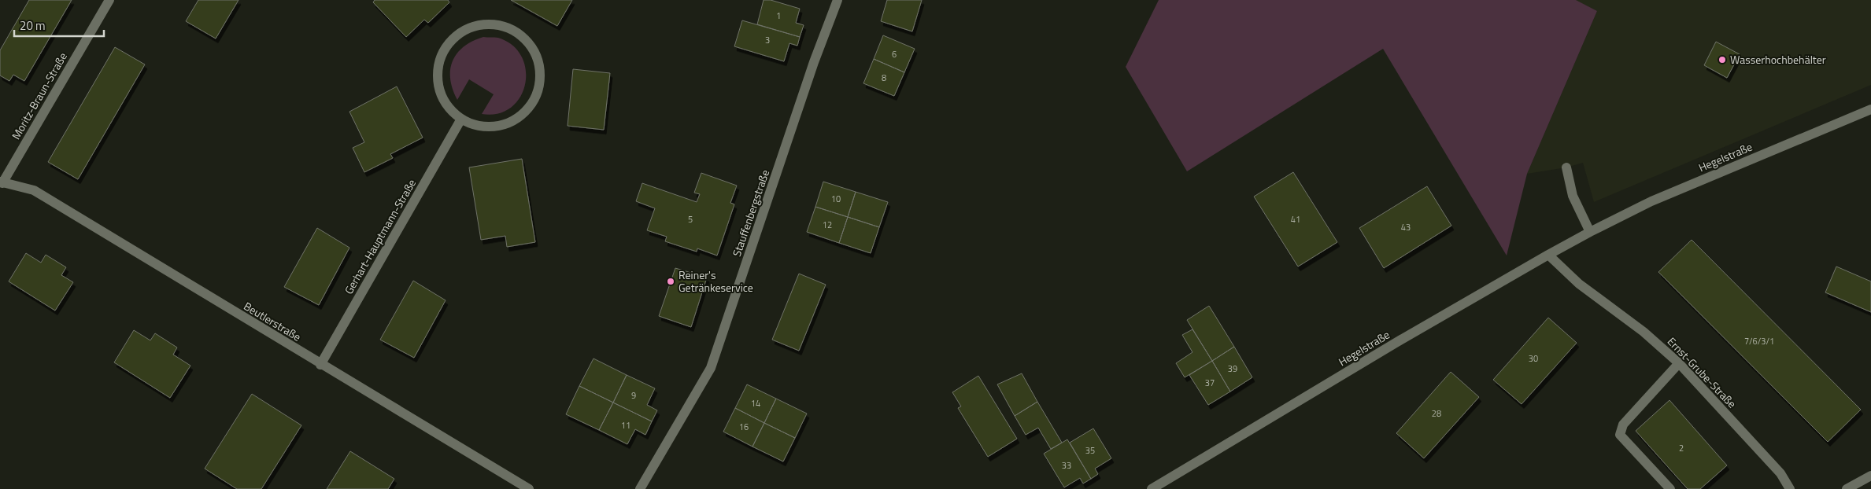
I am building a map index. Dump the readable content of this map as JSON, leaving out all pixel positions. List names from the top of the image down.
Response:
{
  "streets": {
    "street": [
      "Moritz-Braun-Straße",
      "Hegelstraße",
      "Stauffenbergstraße",
      "Gerhart-Hauptmann-Straße",
      "Beutlerstraße",
      "Ernst-Grube-Straße"
    ]
  },
  "crossings": [
    ["Moritz-Braun-Straße", "Beutlerstraße"],
    ["Hegelstraße", "Ernst-Grube-Straße"],
    ["Gerhart-Hauptmann-Straße", "Beutlerstraße"]
  ],
  "places": ["Wasserhochbehälter", "Reiner's Getränkeservice"],
  "house_numbers": [
    "1",
    "3",
    "6",
    "8",
    "10",
    "5",
    "41",
    "12",
    "43",
    "7/6/3/1",
    "30",
    "39",
    "37",
    "9",
    "14",
    "28",
    "11",
    "16",
    "2",
    "35",
    "33"
  ],
  "scale_bar": "20 m"
}
